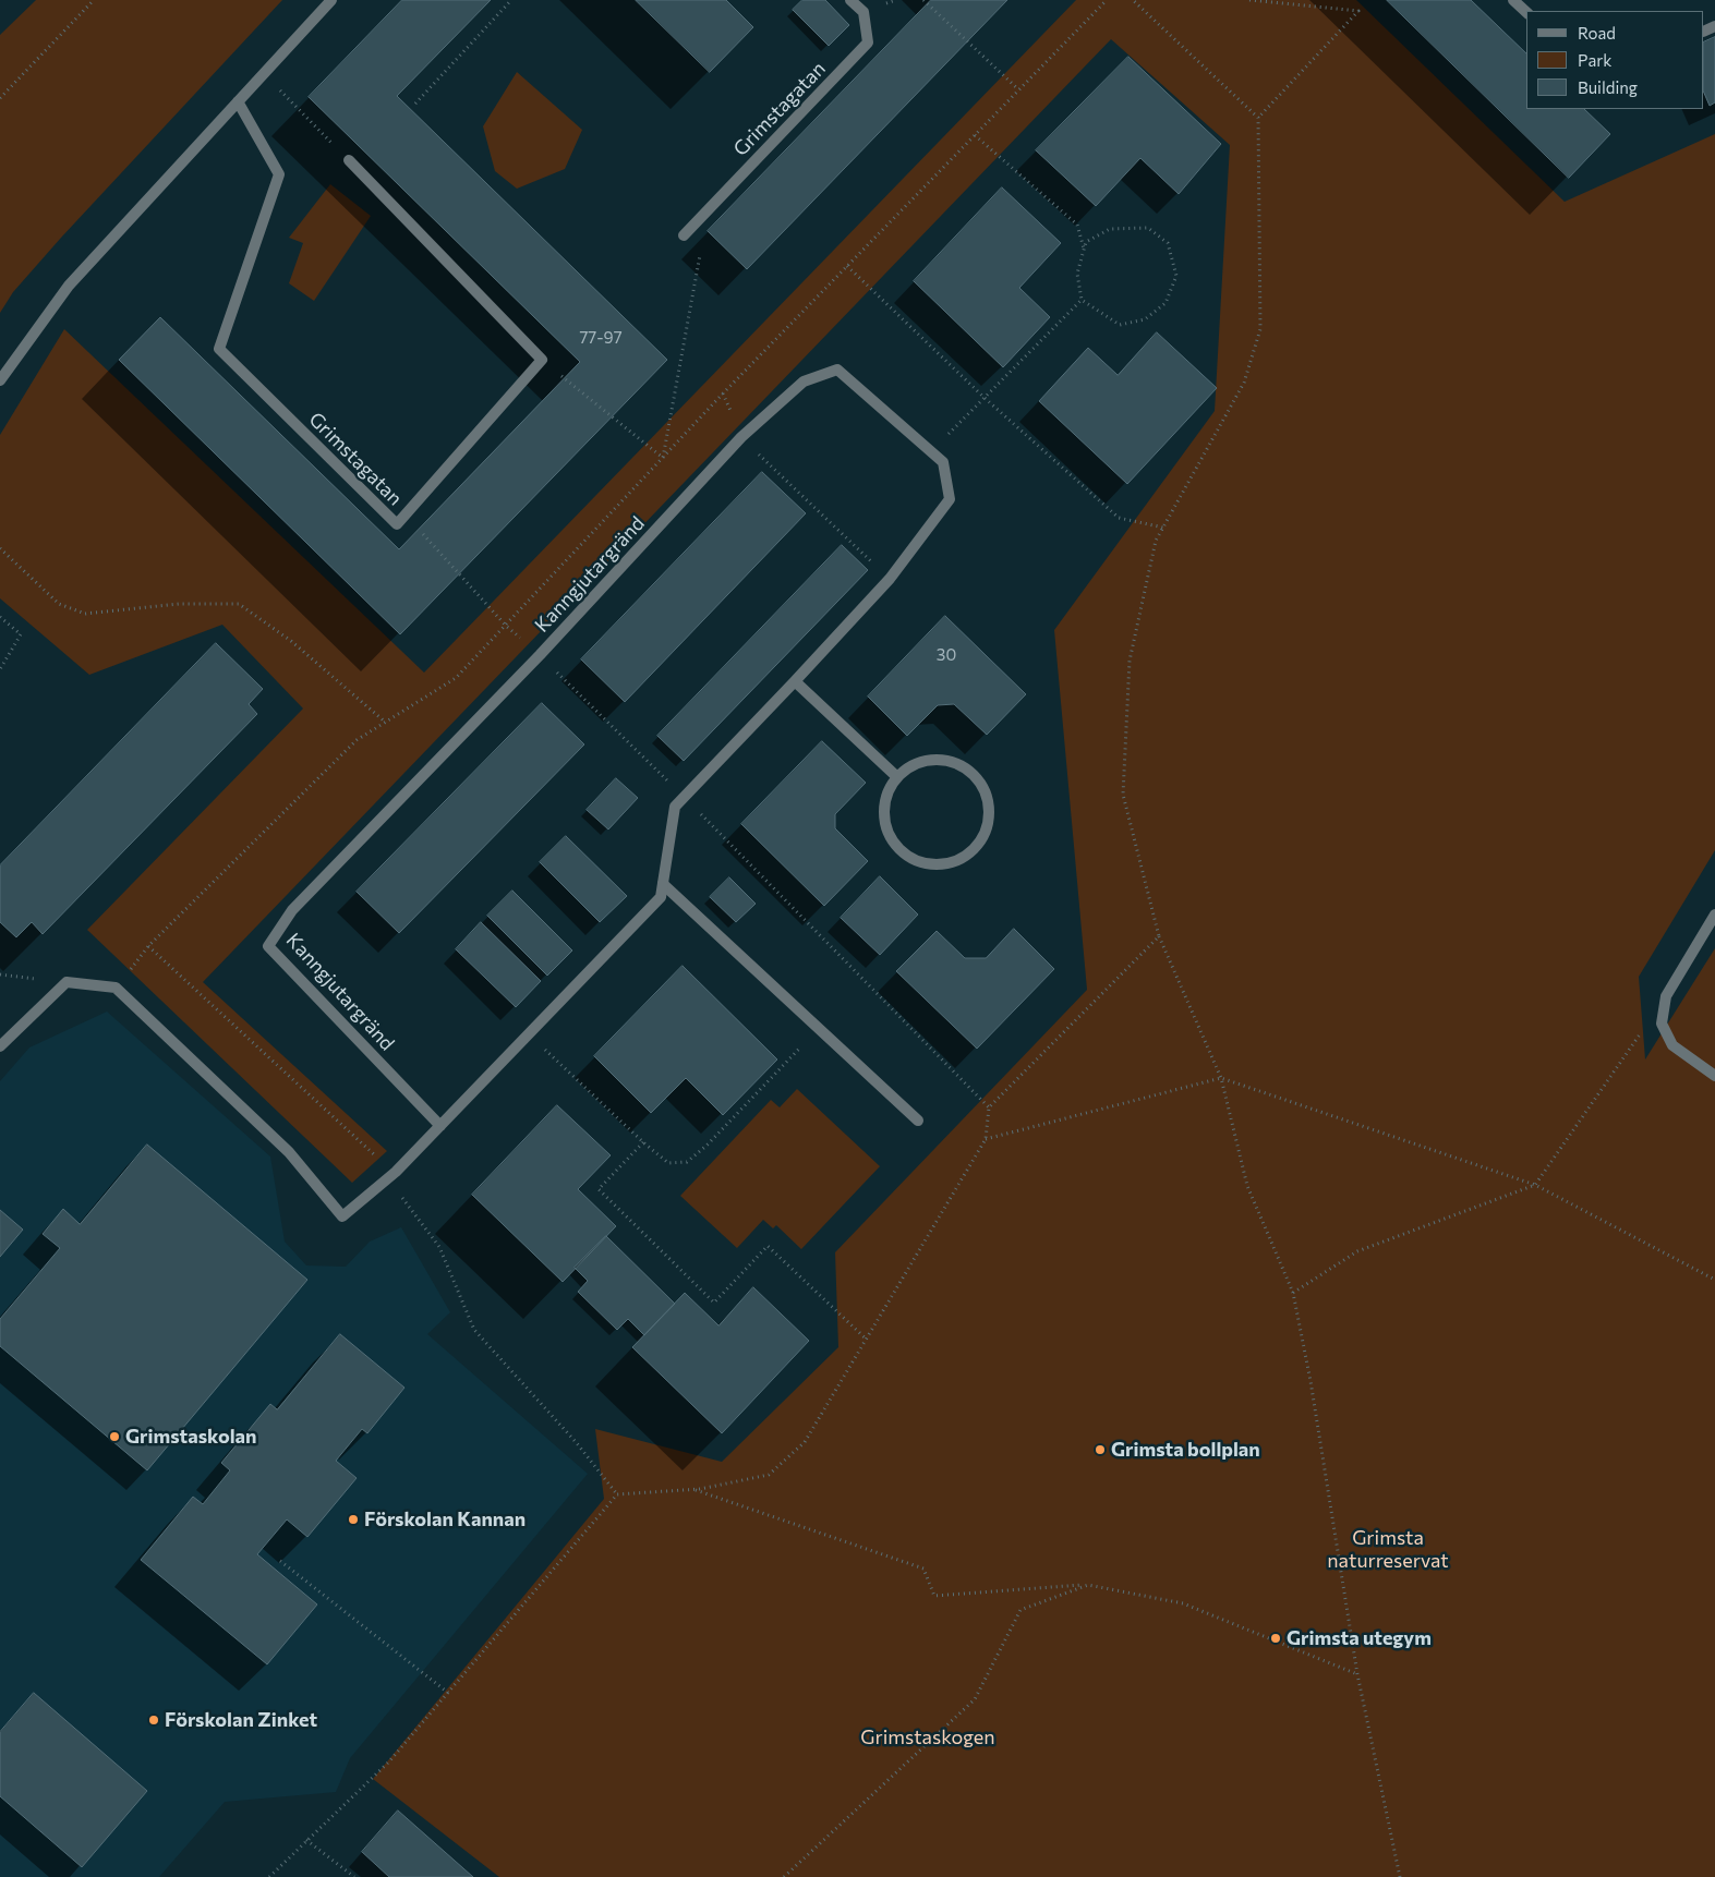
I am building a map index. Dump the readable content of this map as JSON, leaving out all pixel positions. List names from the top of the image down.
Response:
{
  "streets": {
    "street": ["Grimstagatan", "Kanngjutargränd"]
  },
  "parks": ["Grimsta naturreservat", "Grimstaskogen"],
  "places": [
    "Grimstaskolan",
    "Grimsta bollplan",
    "Förskolan Kannan",
    "Grimsta utegym",
    "Förskolan Zinket"
  ],
  "house_numbers": ["77-97", "30"],
  "legend": ["Road", "Park", "Building"]
}
